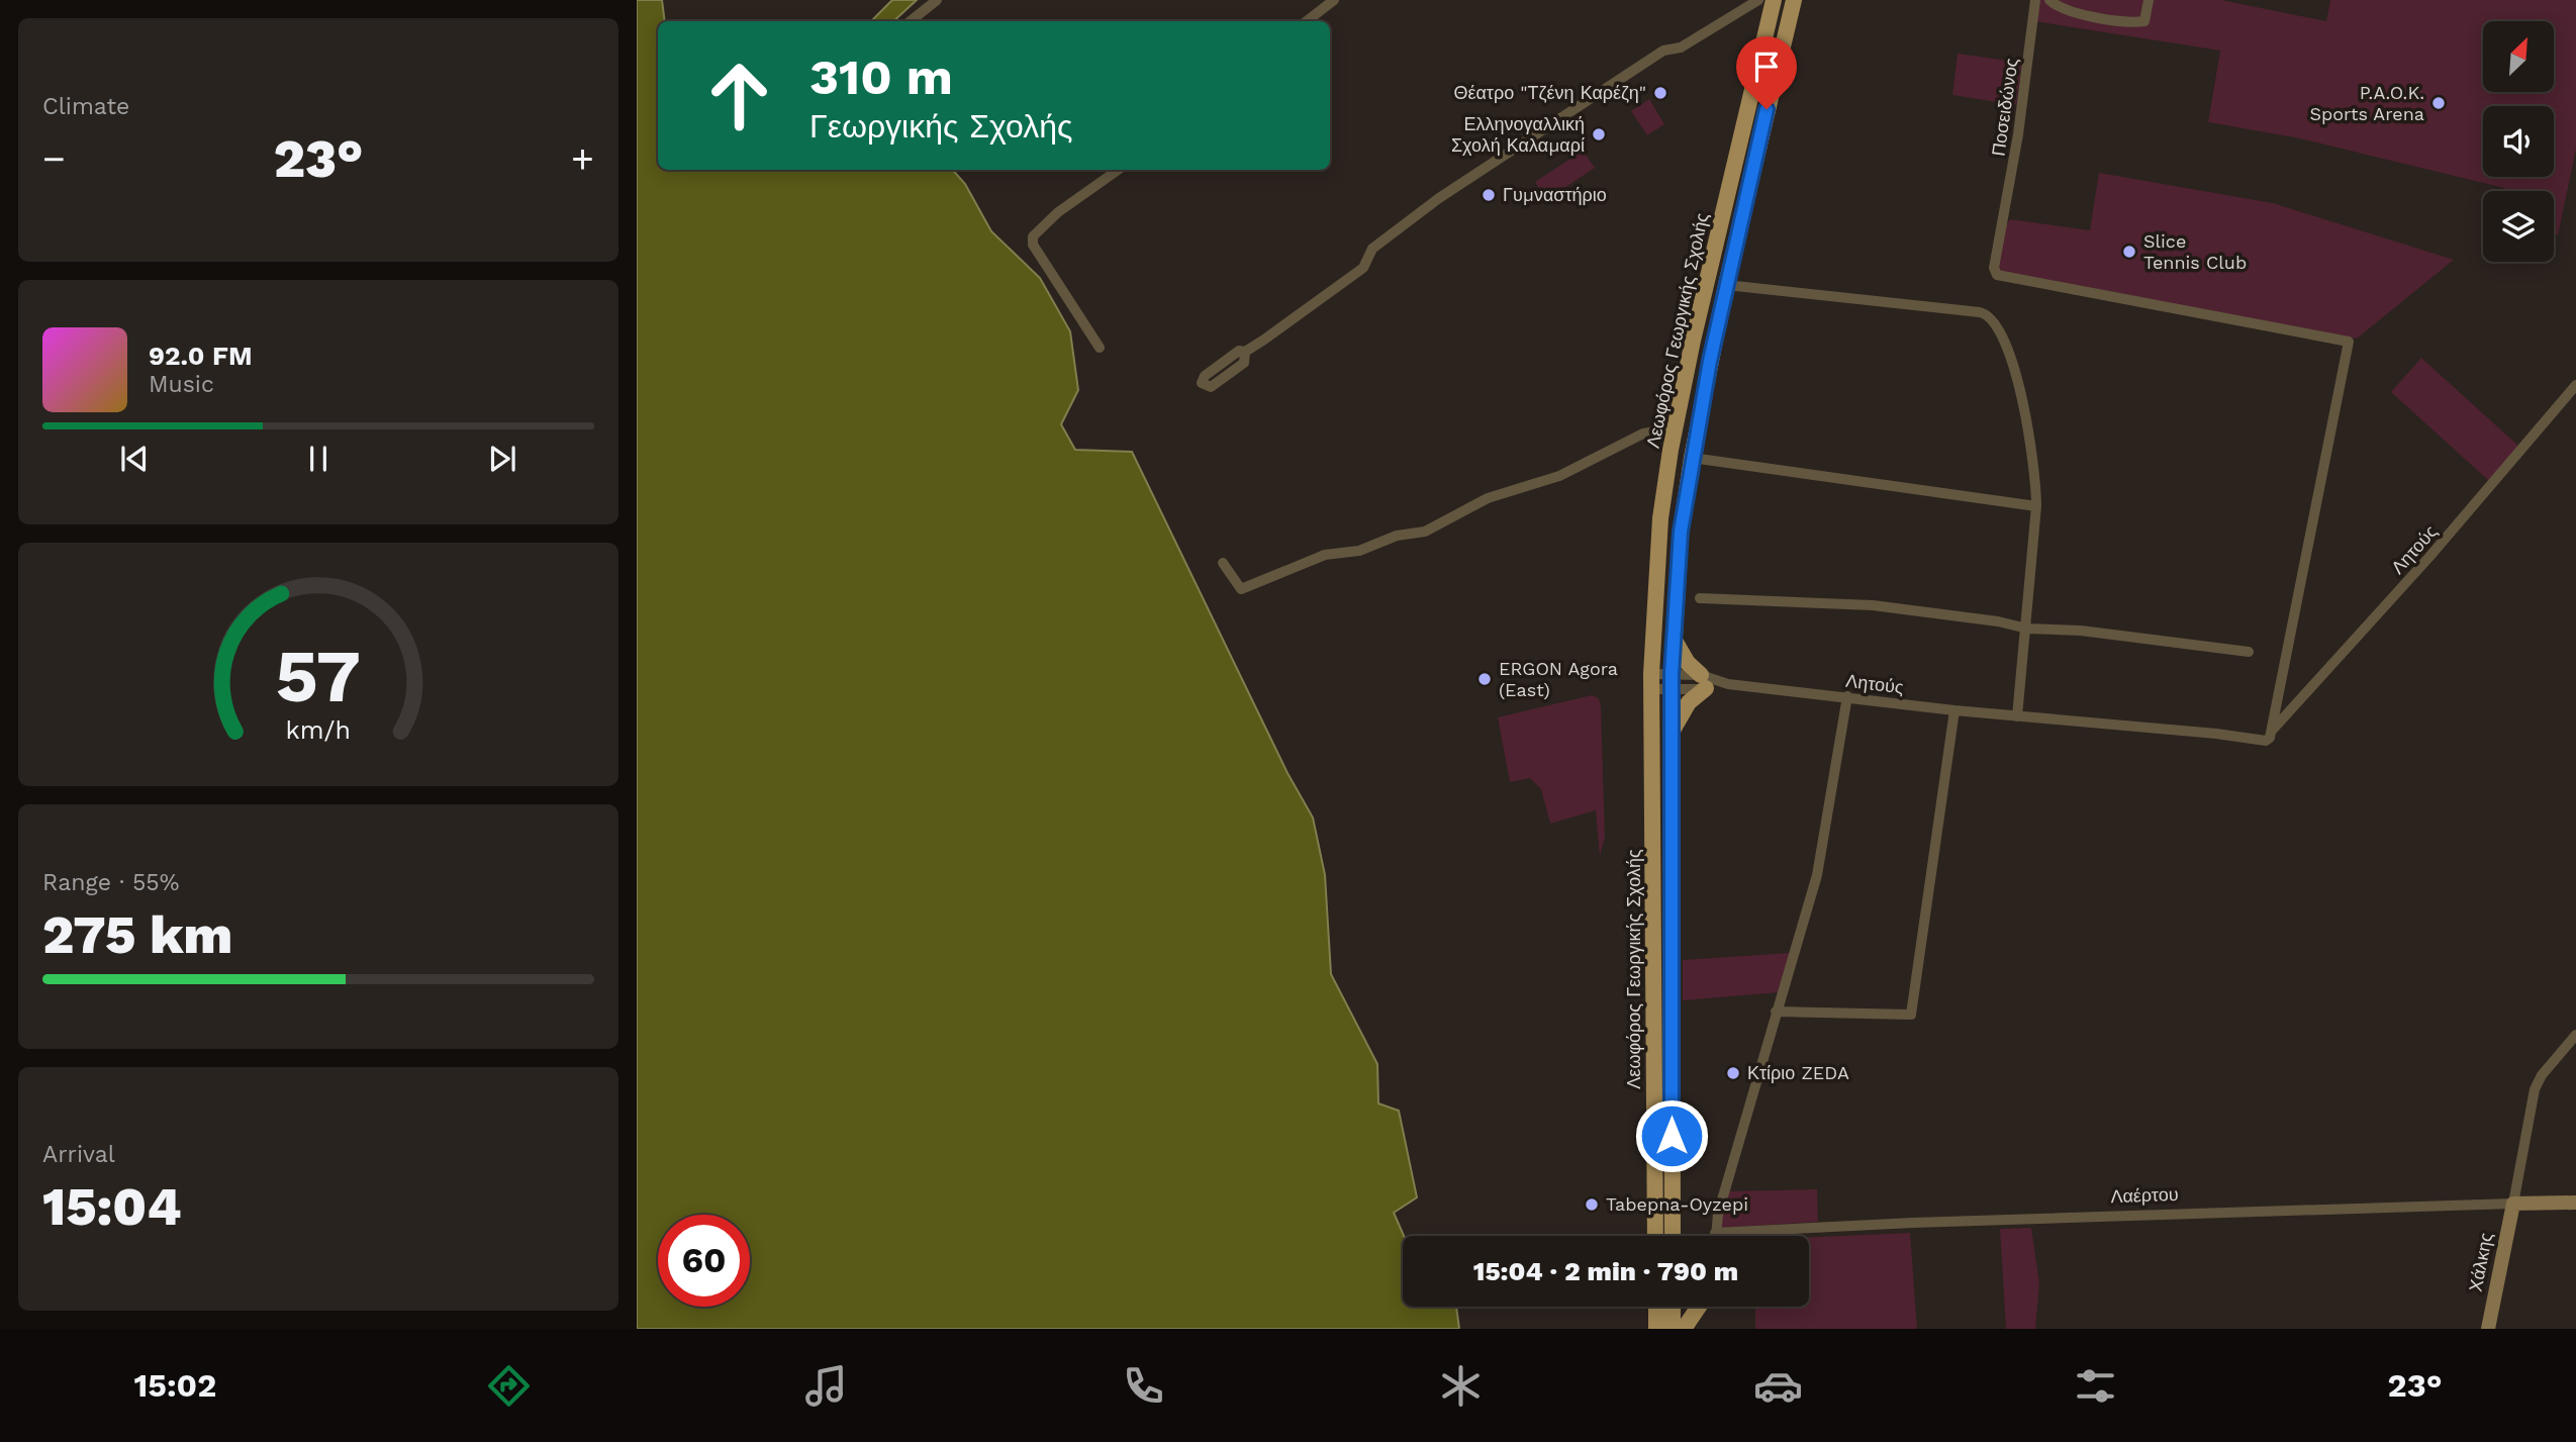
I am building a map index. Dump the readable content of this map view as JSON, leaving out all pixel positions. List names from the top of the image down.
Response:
{
  "streets": {
    "main road": ["Λεωφόρος Γεωργικής Σχολής"],
    "street": [
      "Ποσειδώνος",
      "Λητούς",
      "Λαέρτου",
      "Χάλκης"
    ]
  },
  "crossings": [
    ["Ποσειδώνος", "Λητούς"],
    ["Λεωφόρος Γεωργικής Σχολής", "Λητούς"],
    ["Λαέρτου", "Χάλκης"]
  ],
  "places": [
    "Θέατρο \"Τζένη Καρέζη\"",
    "P.A.O.K. Sports Arena",
    "Ελληνογαλλική Σχολή Καλαμαρί",
    "Γυμναστήριο",
    "Slice Tennis Club",
    "ERGON Agora (East)",
    "Κτίριο ZEDA",
    "Tabepna-Oyzepi"
  ],
  "north": "top right",
  "page": {
    "tile": [
      "Climate",
      ["Range · 55%", "275 km"],
      ["Arrival", "15:04"]
    ],
    "turn": ["310 m", "Γεωργικής Σχολής"],
    "heat": ["−", "23°", "+"],
    "song": ["92.0 FM", "Music"],
    "limit": "60",
    "trip": "15:04 · 2 min · 790 m",
    "tabs": ["15:02", "23°"],
    "gauge": ["57", "km/h"]
  }
}
